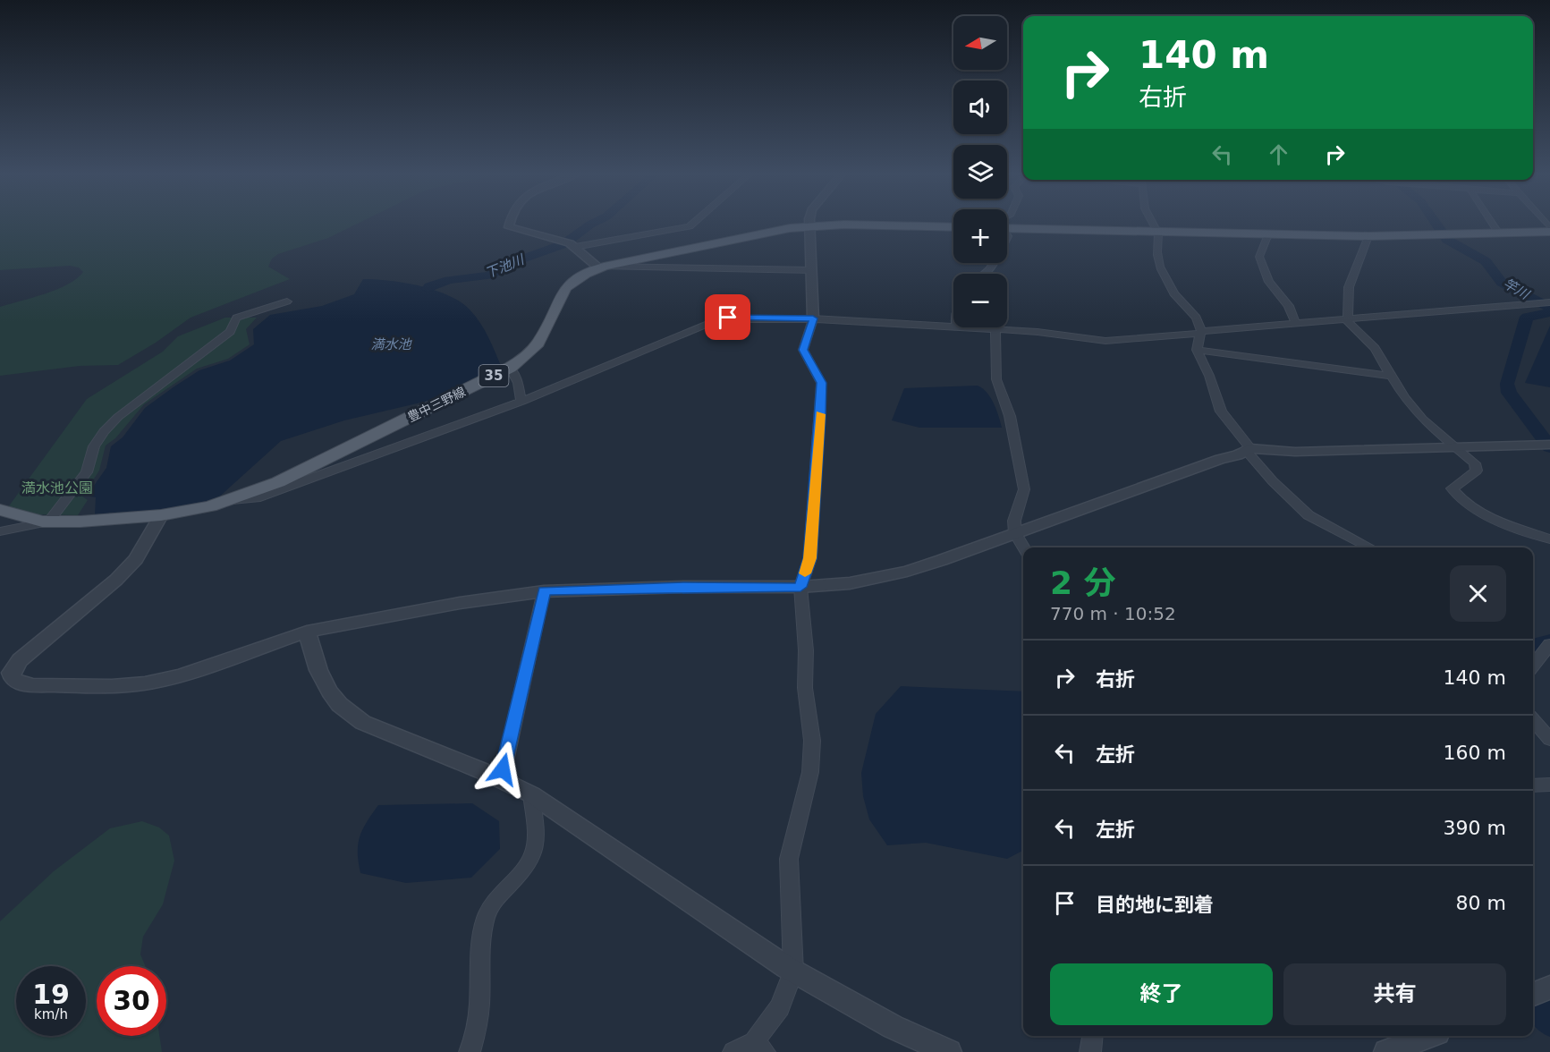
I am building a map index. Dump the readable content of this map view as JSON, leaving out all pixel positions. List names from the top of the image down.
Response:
{
  "streets": {
    "main road": ["35", "豊中三野線"]
  },
  "water": ["下池川", "竿川", "満水池"],
  "parks": ["満水池公園"],
  "north": "left",
  "page": {
    "map_buttons": ["+", "−"],
    "turn": ["140 m", "右折"],
    "heading": ["2 分", "770 m · 10:52"],
    "list": [
      {
        "name": "右折",
        "value": "140 m"
      },
      {
        "name": "左折",
        "value": "160 m"
      },
      {
        "name": "左折",
        "value": "390 m"
      },
      {
        "name": "目的地に到着",
        "value": "80 m"
      }
    ],
    "buttons": ["終了", "共有"],
    "speed": "19 km/h",
    "limit": "30"
  }
}
